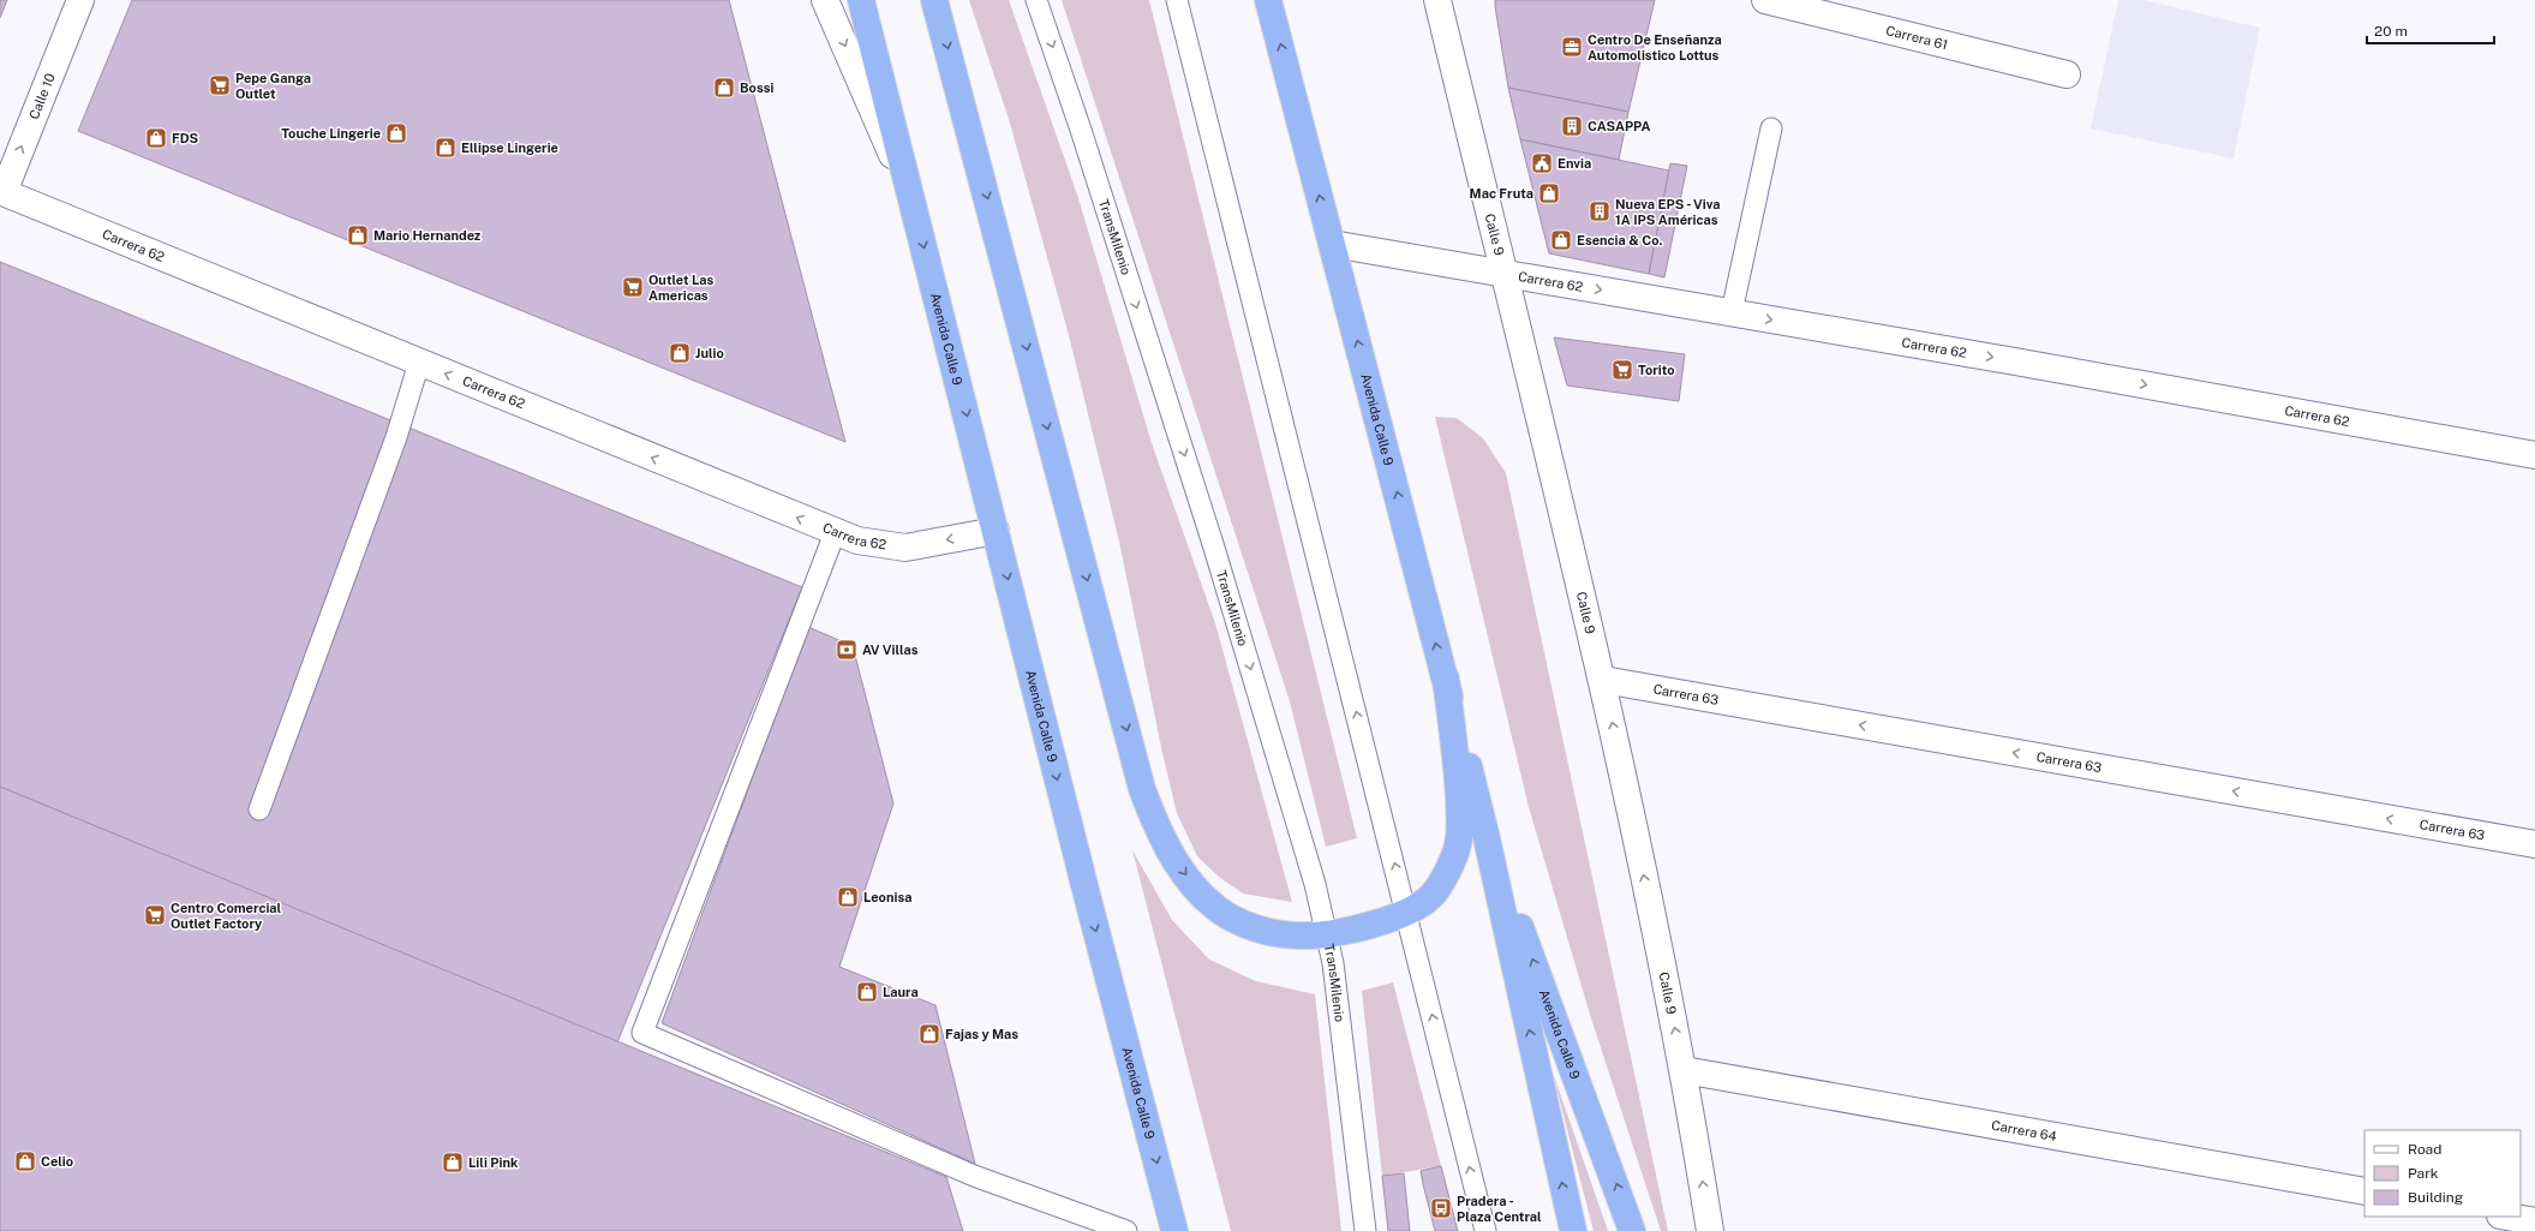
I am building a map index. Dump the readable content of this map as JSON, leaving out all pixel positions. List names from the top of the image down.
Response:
{
  "streets": {
    "highway": ["Avenida Calle 9"],
    "street": [
      "Carrera 61",
      "Calle 10",
      "Calle 9",
      "Carrera 62",
      "Carrera 63",
      "Carrera 64"
    ],
    "lane": ["TransMilenio"]
  },
  "crossings": [
    ["Calle 10", "Carrera 62"],
    ["Calle 9", "Carrera 62"],
    ["Calle 9", "Carrera 63"],
    ["Calle 9", "Carrera 64"],
    ["Carrera 62", "Avenida Calle 9"]
  ],
  "one_way": ["Calle 10", "Calle 9", "Carrera 63"],
  "places": {
    "office": ["Centro De Enseñanza Automolistico Lottus"],
    "supermarket": [
      "Pepe Ganga Outlet",
      "Outlet Las Americas",
      "Torito",
      "Centro Comercial Outlet Factory"
    ],
    "shop": [
      "Bossi",
      "Touche Lingerie",
      "FDS",
      "Ellipse Lingerie",
      "Mac Fruta",
      "Mario Hernandez",
      "Esencia & Co.",
      "Julio",
      "Leonisa",
      "Laura",
      "Fajas y Mas",
      "Celio",
      "Lili Pink"
    ],
    "building": ["CASAPPA", "Nueva EPS - Viva 1A IPS Américas"],
    "public building": ["Envia"],
    "bank": ["AV Villas"],
    "bus stop": ["Pradera - Plaza Central"]
  },
  "legend": ["Road", "Park", "Building"],
  "scale_bar": "20 m"
}
